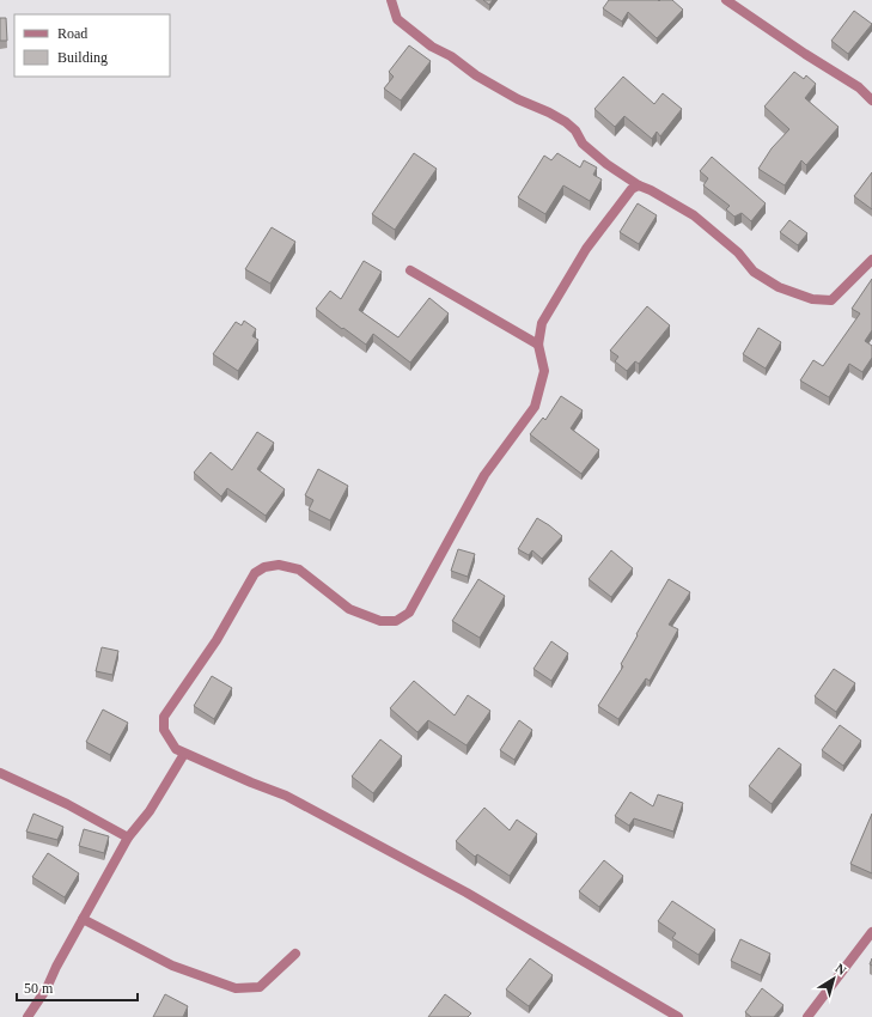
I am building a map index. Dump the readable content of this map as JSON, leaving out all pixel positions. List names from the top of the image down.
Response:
{
  "legend": ["Road", "Building"],
  "scale_bar": "50 m",
  "north": "top right"
}
